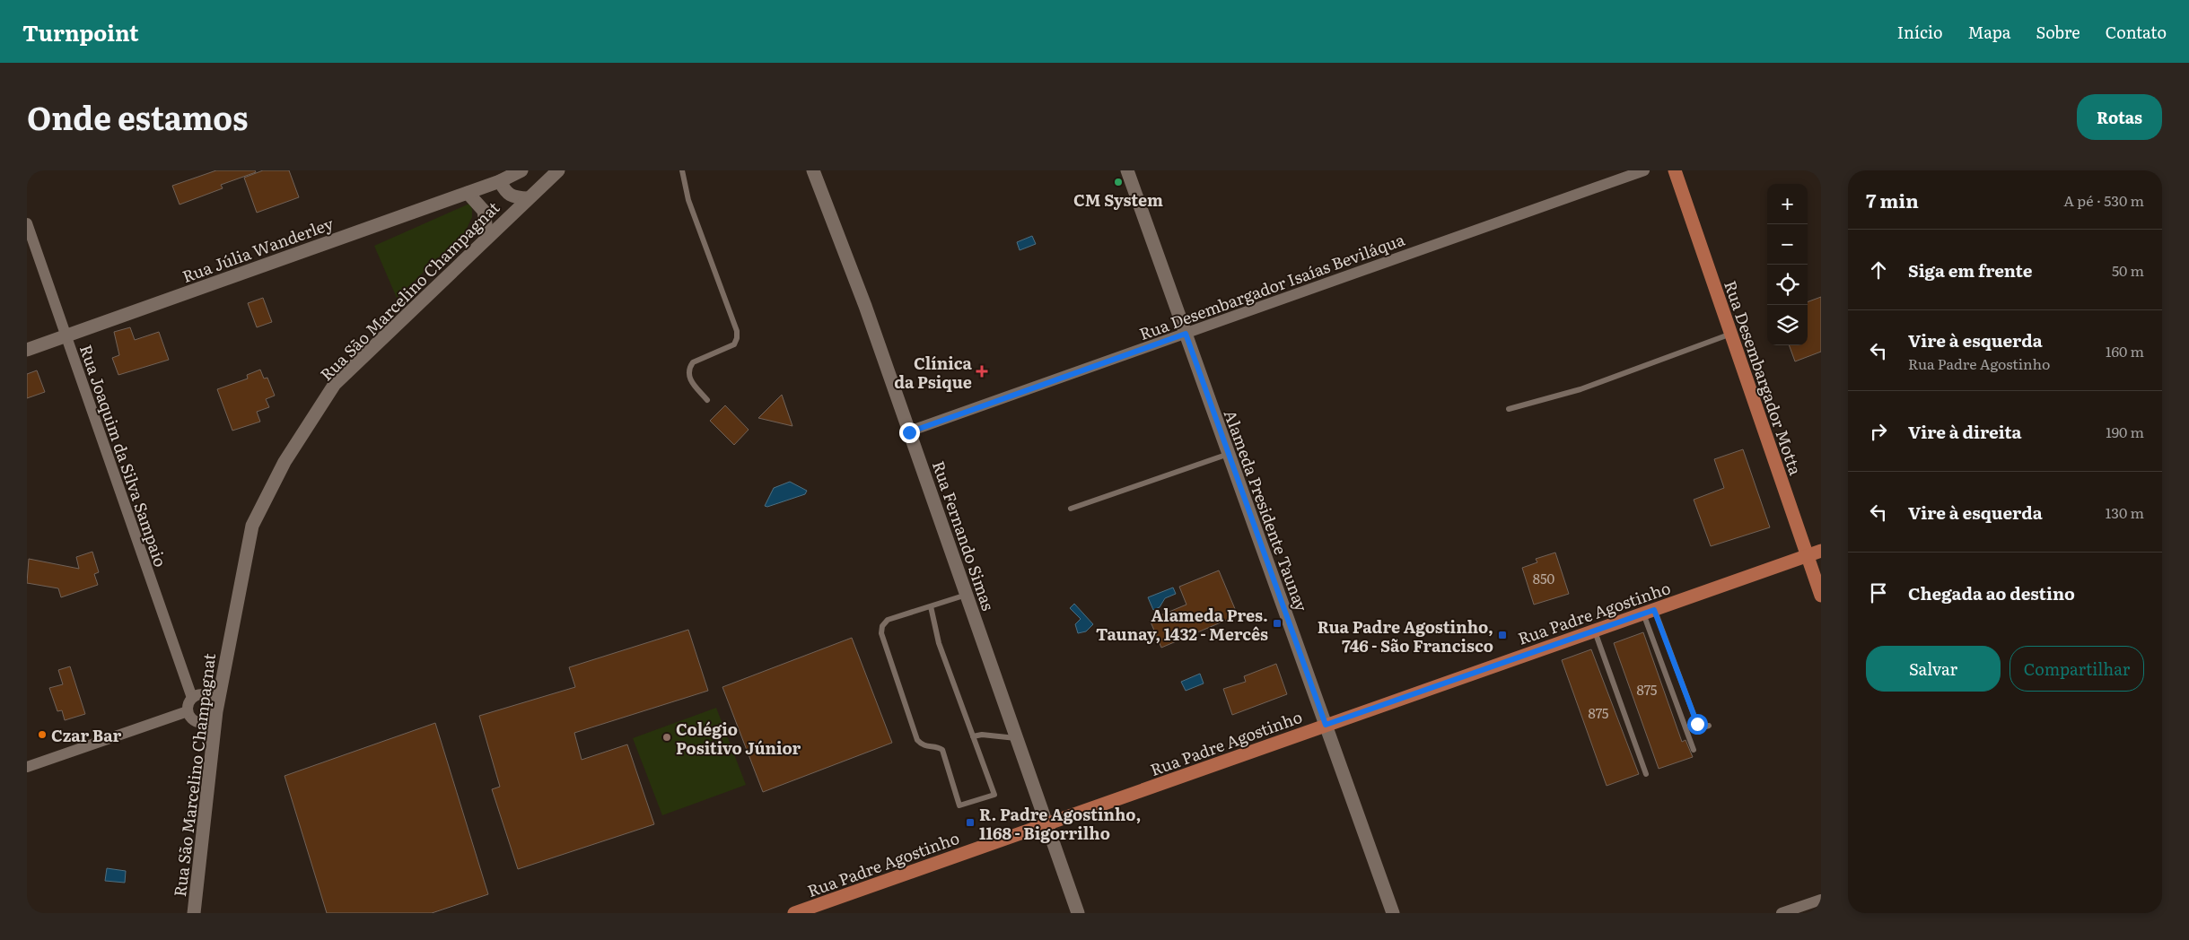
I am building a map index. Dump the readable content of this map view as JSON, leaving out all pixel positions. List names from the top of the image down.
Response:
{
  "streets": {
    "main road": [
      "Rua Júlia Wanderley",
      "Rua São Marcelino Champagnat",
      "Rua Desembargador Motta",
      "Alameda Presidente Taunay",
      "Rua Fernando Simas",
      "Rua Padre Agostinho"
    ],
    "street": ["Rua Desembargador Isaías Beviláqua", "Rua Joaquim da Silva Sampaio"]
  },
  "crossings": [
    ["Rua Júlia Wanderley", "Rua São Marcelino Champagnat"],
    ["Rua Júlia Wanderley", "Rua Joaquim da Silva Sampaio"],
    ["Rua Desembargador Isaías Beviláqua", "Alameda Presidente Taunay"],
    ["Rua Desembargador Isaías Beviláqua", "Rua Fernando Simas"],
    ["Rua São Marcelino Champagnat", "Rua Joaquim da Silva Sampaio"],
    ["Rua Desembargador Motta", "Rua Padre Agostinho"],
    ["Alameda Presidente Taunay", "Rua Padre Agostinho"],
    ["Rua Fernando Simas", "Rua Padre Agostinho"]
  ],
  "places": {
    "other": ["CM System", "Czar Bar", "Colégio Positivo Júnior"],
    "health": ["Clínica da Psique"],
    "transit": ["Alameda Pres. Taunay, 1432 - Mercês", "Rua Padre Agostinho, 746 - São Francisco", "R. Padre Agostinho, 1168 - Bigorrilho"]
  },
  "house_numbers": ["850", "875", "875"],
  "page": {
    "header": "Turnpoint",
    "nav": [
      "Início",
      "Mapa",
      "Sobre",
      "Contato"
    ],
    "title": "Onde estamos",
    "buttons": [
      "Rotas",
      ["Salvar", "Compartilhar"]
    ],
    "heading": ["7 min", "A pé · 530 m"],
    "map_buttons": ["+", "−"],
    "list": [
      ["Siga em frente", "50 m"],
      ["Vire à esquerda", "Rua Padre Agostinho", "160 m"],
      ["Vire à direita", "190 m"],
      ["Vire à esquerda", "130 m"],
      "Chegada ao destino"
    ]
  }
}
